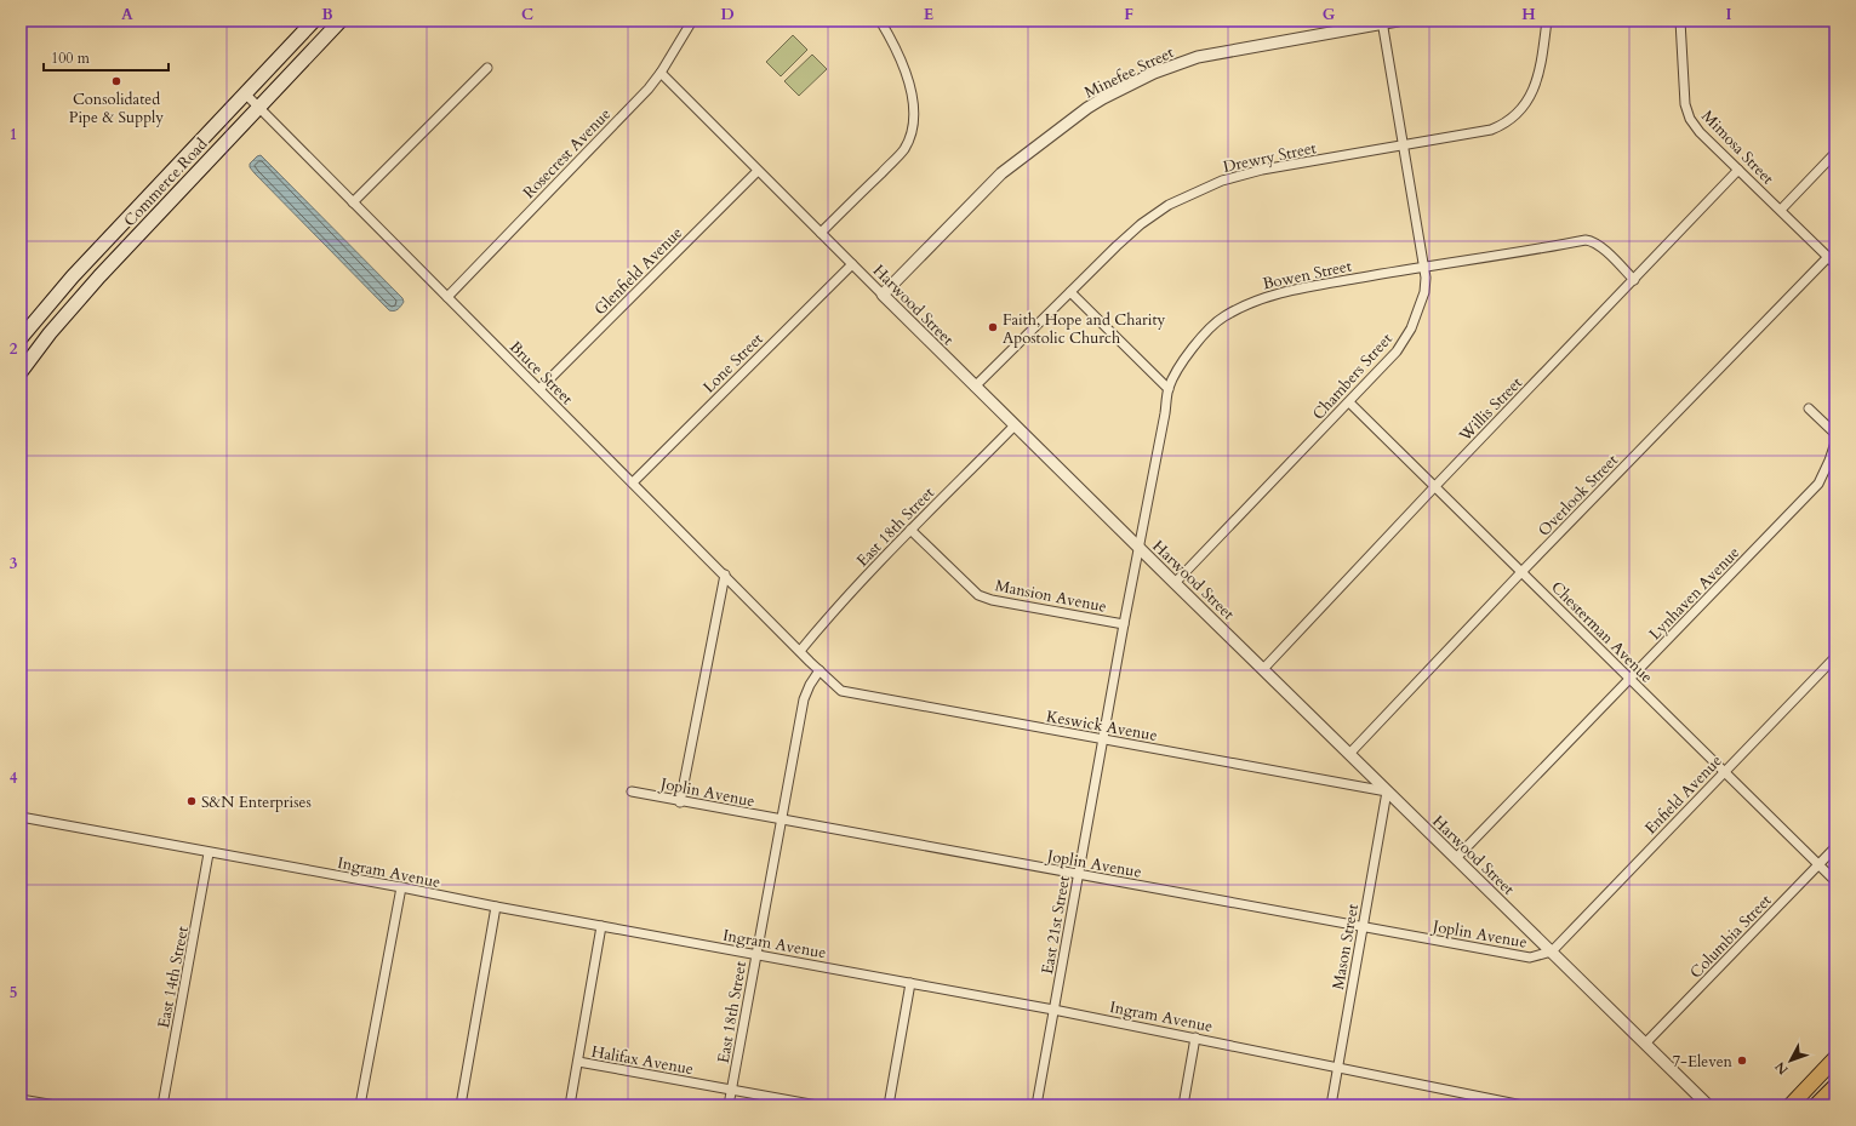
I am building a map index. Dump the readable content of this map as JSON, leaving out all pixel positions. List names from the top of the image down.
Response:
{
  "streets": {
    "main road": ["Commerce Road"],
    "street": [
      "Minefee Street",
      "Mimosa Street",
      "Rosecrest Avenue",
      "Drewry Street",
      "Glenfield Avenue",
      "Bowen Street",
      "Harwood Street",
      "Lone Street",
      "Bruce Street",
      "Chambers Street",
      "Willis Street",
      "Overlook Street",
      "East 18th Street",
      "Lynhaven Avenue",
      "Mansion Avenue",
      "Chesterman Avenue",
      "Keswick Avenue",
      "Joplin Avenue",
      "Enfield Avenue",
      "Ingram Avenue",
      "East 21st Street",
      "Columbia Street",
      "Mason Street",
      "East 14th Street",
      "Halifax Avenue"
    ]
  },
  "crossings": [
    ["Minefee Street", "Harwood Street"],
    ["Minefee Street", "Chambers Street"],
    ["Mimosa Street", "Willis Street"],
    ["Mimosa Street", "Overlook Street"],
    ["Rosecrest Avenue", "Harwood Street"],
    ["Rosecrest Avenue", "Bruce Street"],
    ["Drewry Street", "Harwood Street"],
    ["Drewry Street", "Chambers Street"],
    ["Commerce Road", "Bruce Street"],
    ["Glenfield Avenue", "Harwood Street"],
    ["Glenfield Avenue", "Bruce Street"],
    ["Bowen Street", "Harwood Street"],
    ["Bowen Street", "Chambers Street"],
    ["Bowen Street", "Willis Street"],
    ["Bowen Street", "East 21st Street"],
    ["Harwood Street", "Lone Street"],
    ["Harwood Street", "Chambers Street"],
    ["Harwood Street", "Willis Street"],
    ["Harwood Street", "Overlook Street"],
    ["Harwood Street", "East 18th Street"],
    ["Harwood Street", "Lynhaven Avenue"],
    ["Harwood Street", "Keswick Avenue"],
    ["Harwood Street", "Joplin Avenue"],
    ["Harwood Street", "Enfield Avenue"],
    ["Harwood Street", "East 21st Street"],
    ["Harwood Street", "Columbia Street"],
    ["Harwood Street", "Mason Street"],
    ["Lone Street", "Bruce Street"],
    ["Bruce Street", "East 18th Street"],
    ["Bruce Street", "Keswick Avenue"],
    ["Chambers Street", "Chesterman Avenue"],
    ["Willis Street", "Chesterman Avenue"],
    ["Overlook Street", "Chesterman Avenue"],
    ["East 18th Street", "Mansion Avenue"],
    ["East 18th Street", "Keswick Avenue"],
    ["East 18th Street", "Joplin Avenue"],
    ["East 18th Street", "Ingram Avenue"],
    ["East 18th Street", "Halifax Avenue"],
    ["Lynhaven Avenue", "Chesterman Avenue"],
    ["Mansion Avenue", "East 21st Street"],
    ["Chesterman Avenue", "Enfield Avenue"],
    ["Chesterman Avenue", "Columbia Street"],
    ["Keswick Avenue", "East 21st Street"],
    ["Keswick Avenue", "Mason Street"],
    ["Joplin Avenue", "Enfield Avenue"],
    ["Joplin Avenue", "East 21st Street"],
    ["Joplin Avenue", "Mason Street"],
    ["Ingram Avenue", "East 21st Street"],
    ["Ingram Avenue", "Mason Street"],
    ["Ingram Avenue", "East 14th Street"]
  ],
  "places": [
    "Consolidated Pipe & Supply",
    "Faith, Hope and Charity Apostolic Church",
    "S&N Enterprises",
    "7-Eleven"
  ],
  "scale_bar": "100 m",
  "north": "bottom left",
  "grid": {
    "columns": [
      "A",
      "B",
      "C",
      "D",
      "E",
      "F",
      "G",
      "H",
      "I"
    ],
    "rows": [
      "1",
      "2",
      "3",
      "4",
      "5"
    ]
  }
}
